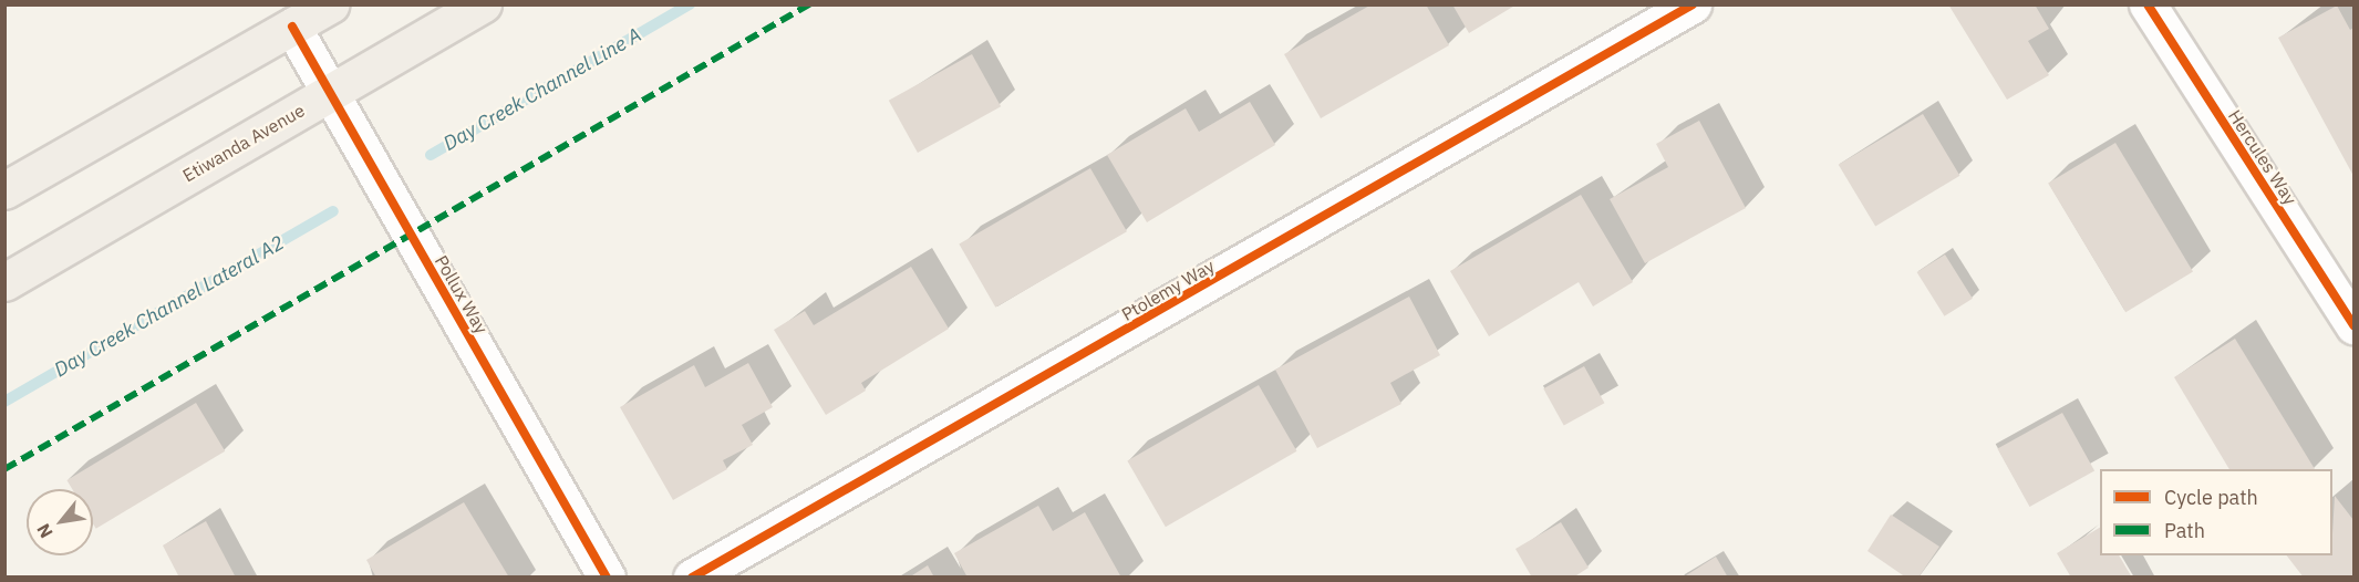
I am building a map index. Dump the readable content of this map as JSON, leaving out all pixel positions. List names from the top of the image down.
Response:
{
  "streets": {
    "main road": ["Etiwanda Avenue"],
    "street": ["Hercules Way", "Ptolemy Way", "Pollux Way"]
  },
  "crossings": [
    ["Etiwanda Avenue", "Pollux Way"]
  ],
  "water": ["Day Creek Channel Line A", "Day Creek Channel Lateral A2"],
  "legend": ["Cycle path", "Path"],
  "north": "bottom left"
}
